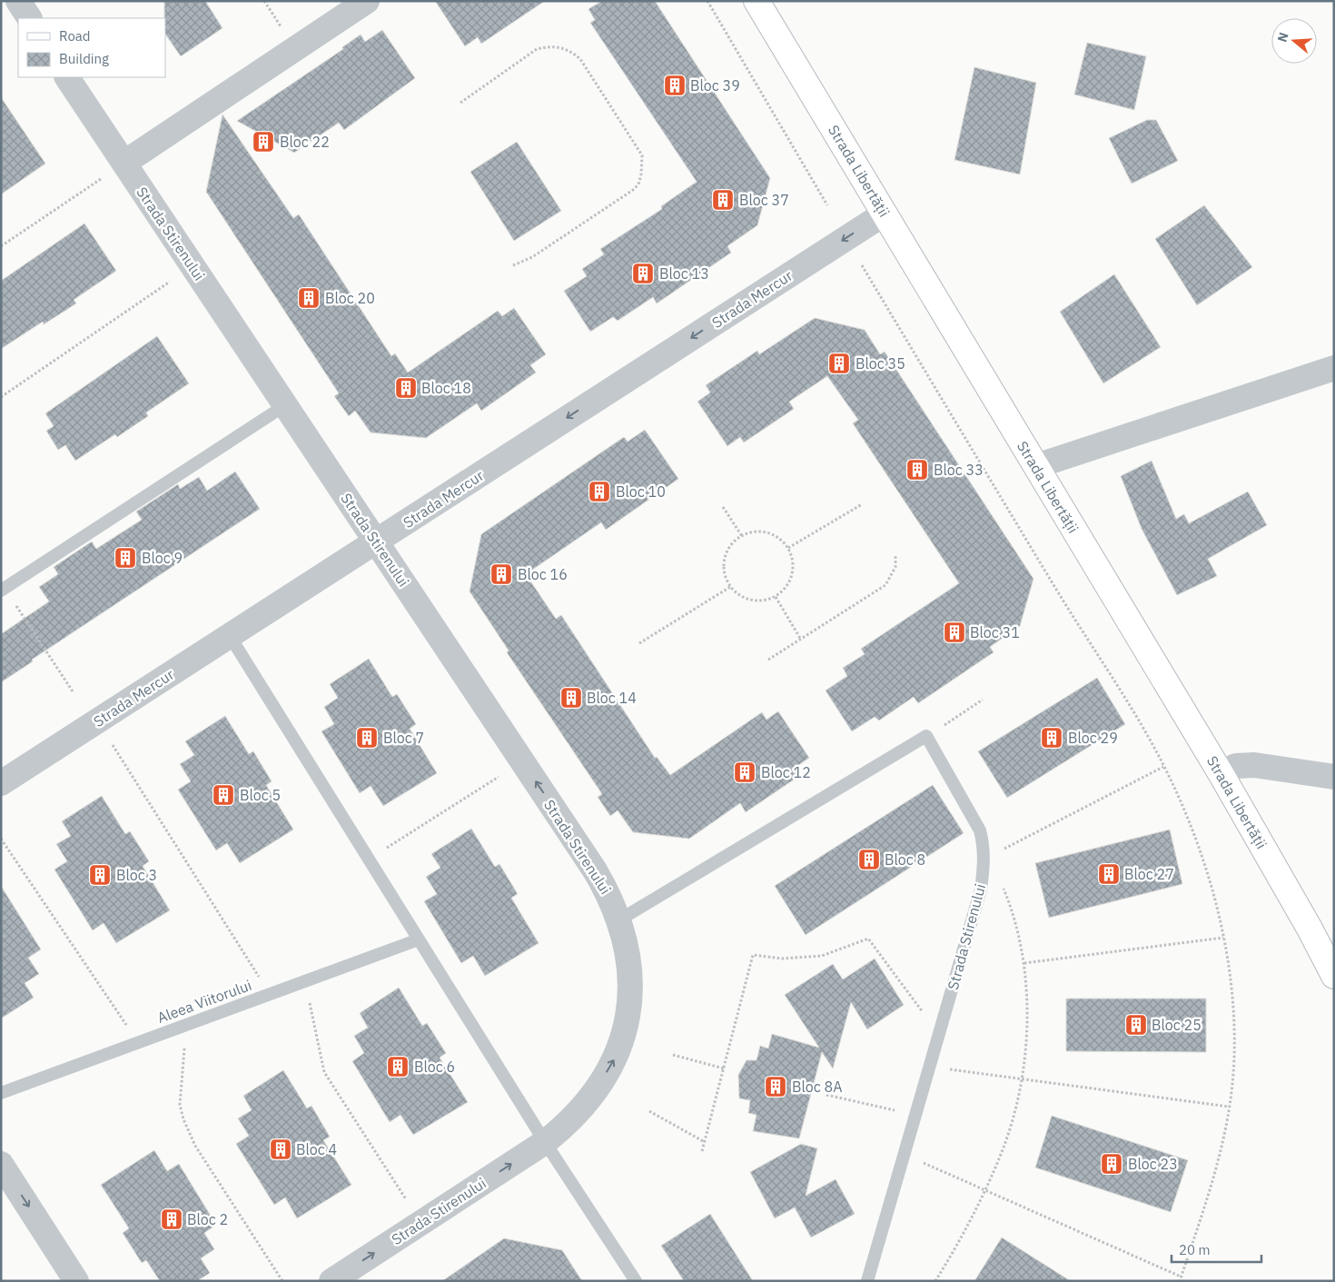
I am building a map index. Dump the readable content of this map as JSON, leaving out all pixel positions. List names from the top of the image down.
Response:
{
  "streets": {
    "main road": ["Strada Libertății"],
    "street": ["Strada Stirenului", "Strada Mercur"],
    "lane": ["Aleea Viitorului"]
  },
  "crossings": [
    ["Strada Libertății", "Strada Mercur"],
    ["Strada Stirenului", "Strada Mercur"]
  ],
  "one_way": ["Strada Mercur"],
  "places": {
    "building": [
      "Bloc 39",
      "Bloc 22",
      "Bloc 37",
      "Bloc 13",
      "Bloc 20",
      "Bloc 35",
      "Bloc 18",
      "Bloc 33",
      "Bloc 10",
      "Bloc 9",
      "Bloc 16",
      "Bloc 31",
      "Bloc 14",
      "Bloc 7",
      "Bloc 29",
      "Bloc 12",
      "Bloc 5",
      "Bloc 8",
      "Bloc 27",
      "Bloc 3",
      "Bloc 25",
      "Bloc 6",
      "Bloc 8A",
      "Bloc 4",
      "Bloc 23",
      "Bloc 2"
    ]
  },
  "legend": ["Road", "Building"],
  "scale_bar": "20 m",
  "north": "left"
}
